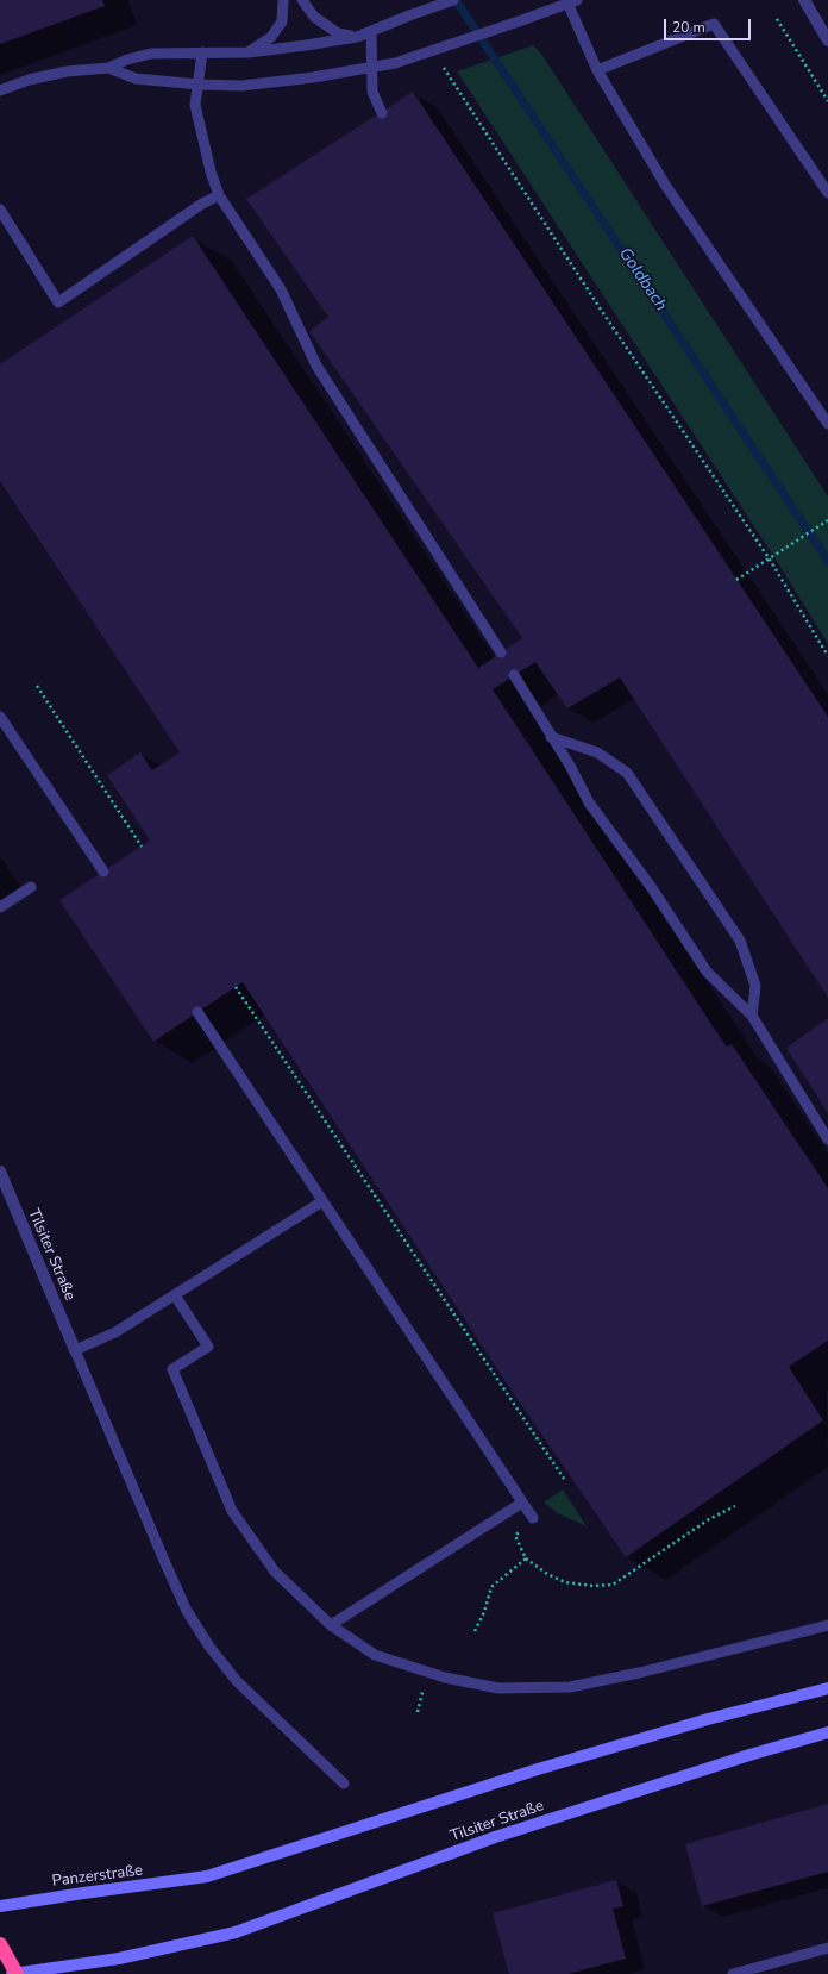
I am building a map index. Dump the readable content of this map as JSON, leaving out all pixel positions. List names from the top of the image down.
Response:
{
  "streets": {
    "main road": ["Tilsiter Straße", "Panzerstraße"]
  },
  "water": ["Goldbach"],
  "scale_bar": "20 m"
}
